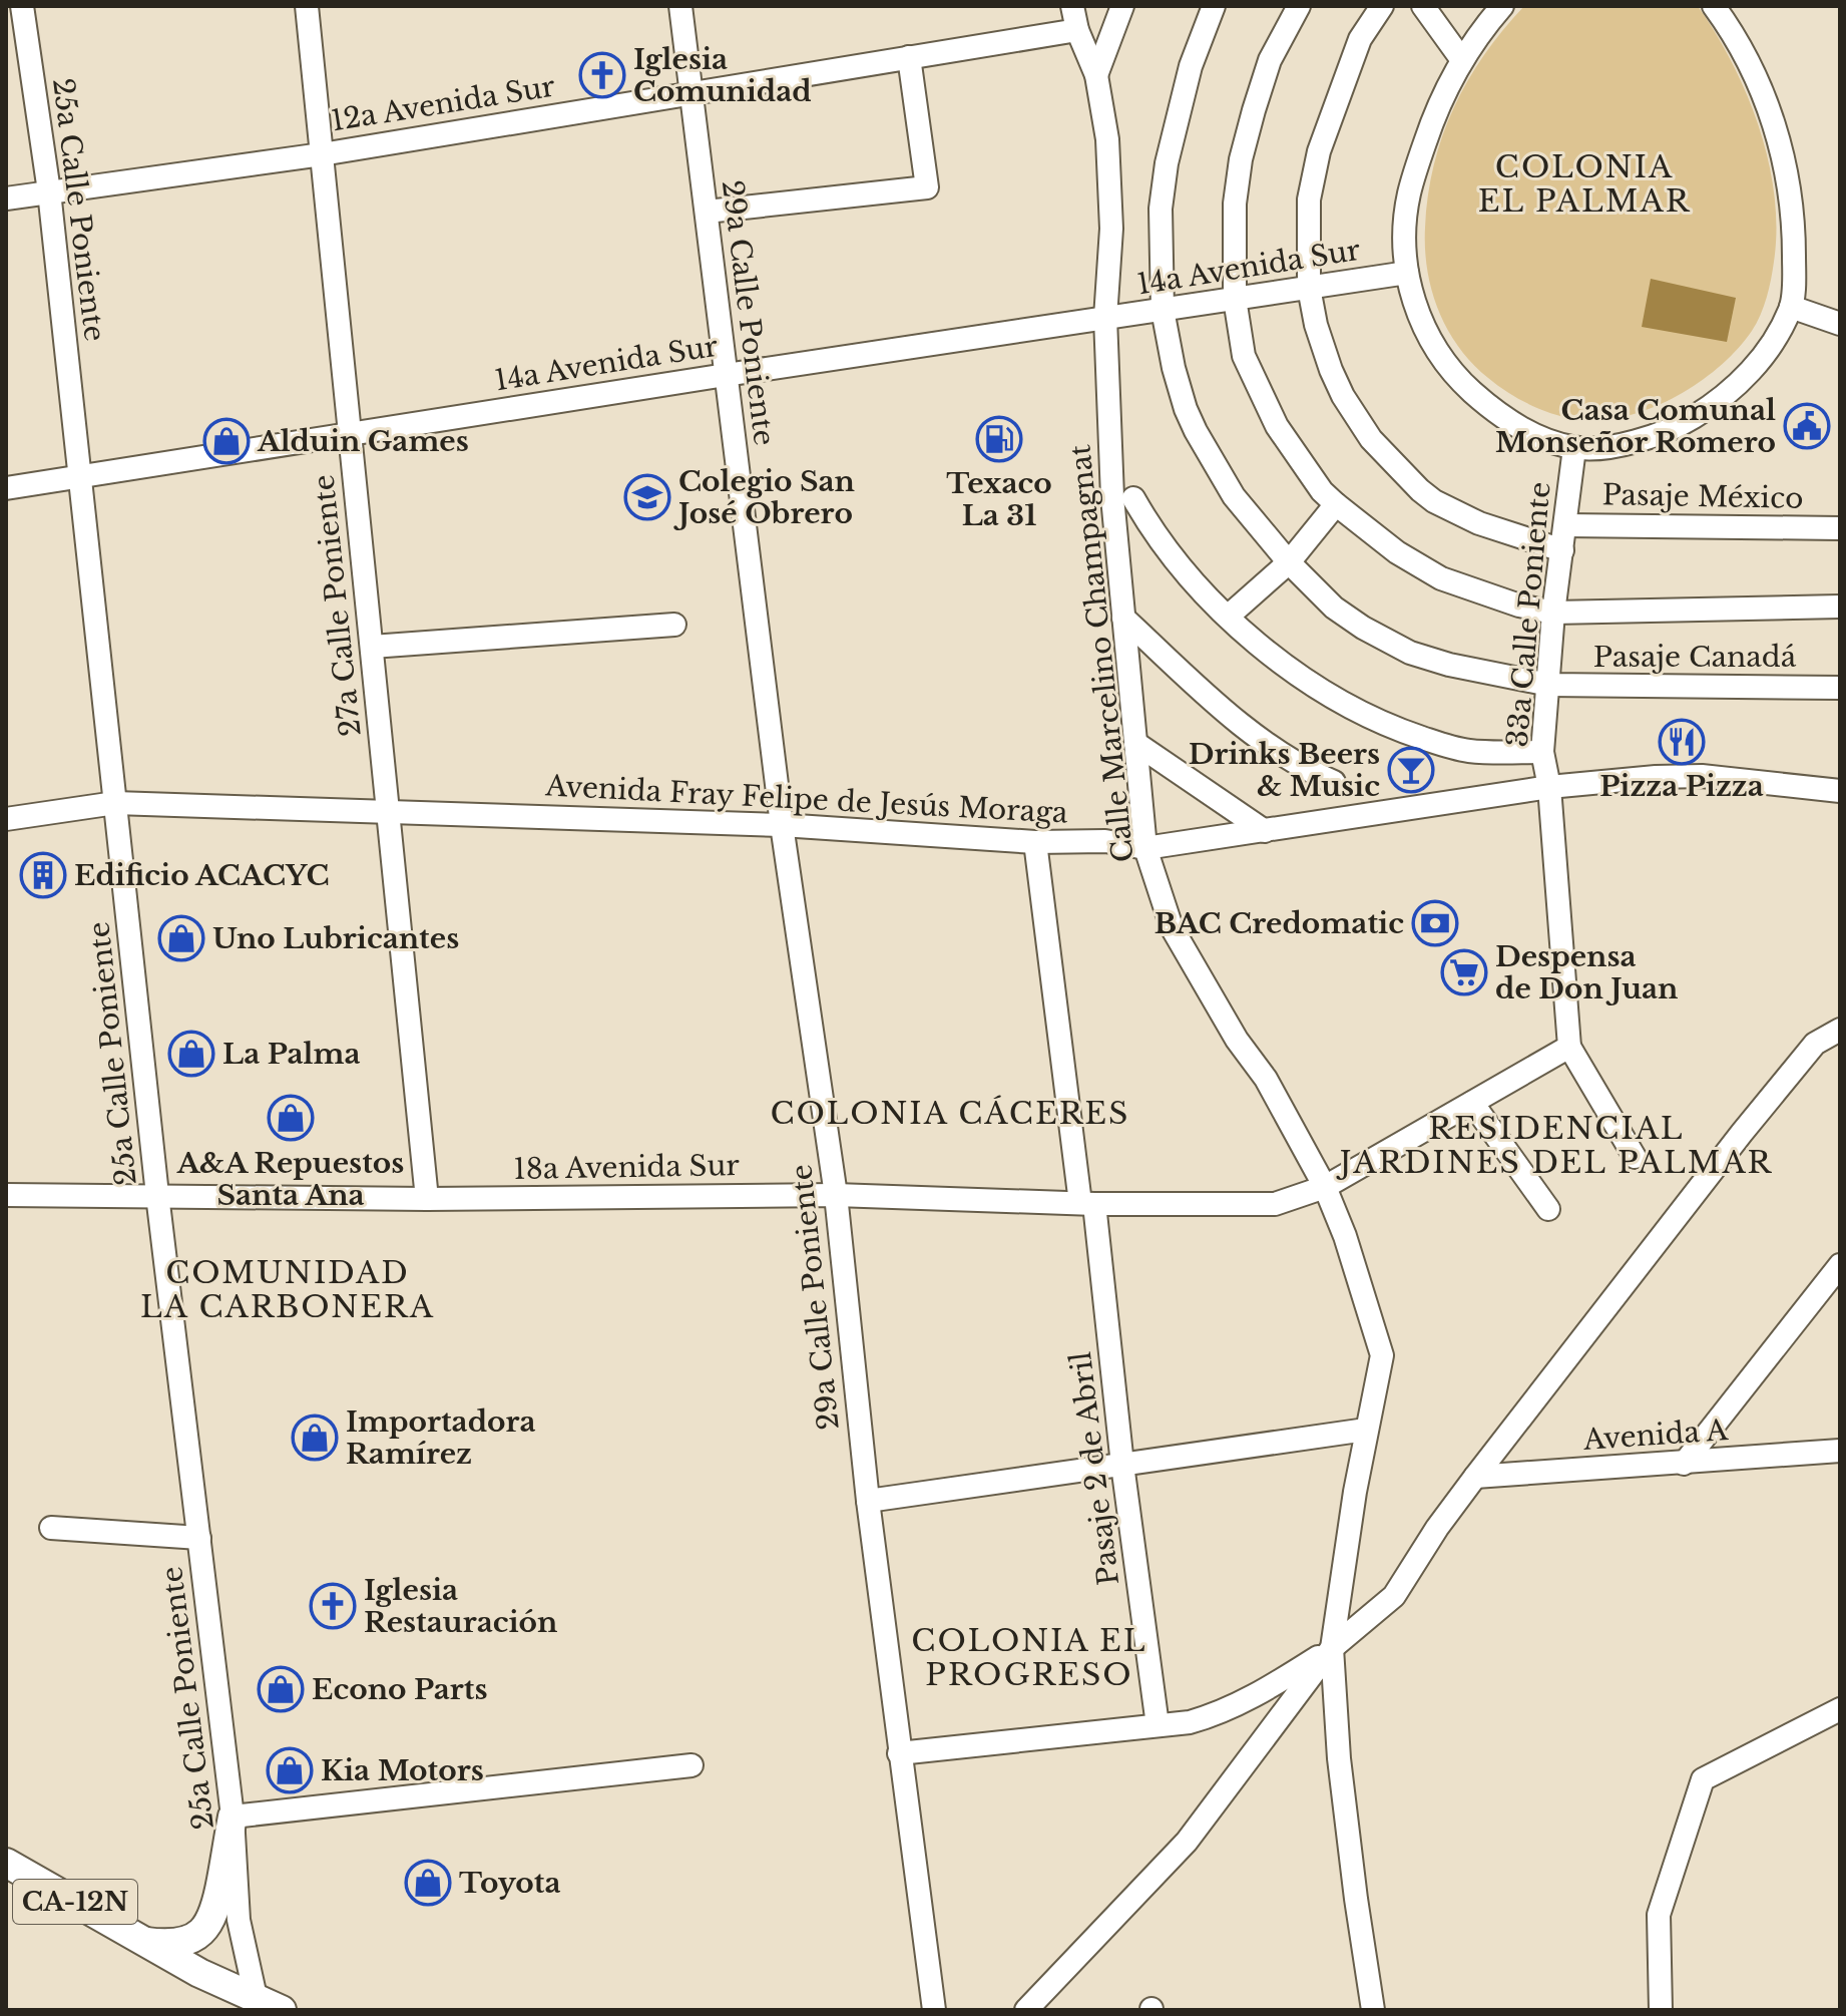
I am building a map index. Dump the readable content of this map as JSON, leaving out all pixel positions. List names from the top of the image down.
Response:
{
  "streets": {
    "main road": ["CA-12N"],
    "street": [
      "12a Avenida Sur",
      "25a Calle Poniente",
      "14a Avenida Sur",
      "29a Calle Poniente",
      "Pasaje México",
      "27a Calle Poniente",
      "33a Calle Poniente",
      "Calle Marcelino Champagnat",
      "Pasaje Canadá",
      "Avenida Fray Felipe de Jesús Moraga",
      "18a Avenida Sur",
      "Avenida A",
      "Pasaje 2 de Abril"
    ]
  },
  "crossings": [
    ["12a Avenida Sur", "25a Calle Poniente"],
    ["12a Avenida Sur", "29a Calle Poniente"],
    ["12a Avenida Sur", "27a Calle Poniente"],
    ["12a Avenida Sur", "Calle Marcelino Champagnat"],
    ["25a Calle Poniente", "14a Avenida Sur"],
    ["25a Calle Poniente", "Avenida Fray Felipe de Jesús Moraga"],
    ["25a Calle Poniente", "18a Avenida Sur"],
    ["14a Avenida Sur", "29a Calle Poniente"],
    ["14a Avenida Sur", "27a Calle Poniente"],
    ["14a Avenida Sur", "Calle Marcelino Champagnat"],
    ["14a Avenida Sur", "Pasaje Canadá"],
    ["29a Calle Poniente", "Avenida Fray Felipe de Jesús Moraga"],
    ["29a Calle Poniente", "18a Avenida Sur"],
    ["Pasaje México", "33a Calle Poniente"],
    ["27a Calle Poniente", "Avenida Fray Felipe de Jesús Moraga"],
    ["27a Calle Poniente", "18a Avenida Sur"],
    ["33a Calle Poniente", "Pasaje Canadá"],
    ["33a Calle Poniente", "Avenida Fray Felipe de Jesús Moraga"],
    ["33a Calle Poniente", "18a Avenida Sur"],
    ["Calle Marcelino Champagnat", "Avenida Fray Felipe de Jesús Moraga"],
    ["Calle Marcelino Champagnat", "18a Avenida Sur"],
    ["Avenida Fray Felipe de Jesús Moraga", "Pasaje 2 de Abril"],
    ["18a Avenida Sur", "Pasaje 2 de Abril"]
  ],
  "districts": [
    "COLONIA EL PALMAR",
    "COLONIA CÁCERES",
    "RESIDENCIAL JARDINES DEL PALMAR",
    "COMUNIDAD LA CARBONERA",
    "COLONIA EL PROGRESO"
  ],
  "places": {
    "church": ["Iglesia Comunidad", "Iglesia Restauración"],
    "public building": ["Casa Comunal Monseñor Romero"],
    "fuel station": ["Texaco La 31"],
    "shop": [
      "Alduin Games",
      "Uno Lubricantes",
      "La Palma",
      "A&A Repuestos Santa Ana",
      "Importadora Ramírez",
      "Econo Parts",
      "Kia Motors",
      "Toyota"
    ],
    "school or university": ["Colegio San José Obrero"],
    "restaurant": ["Pizza Pizza"],
    "bar": ["Drinks Beers & Music"],
    "building": ["Edificio ACACYC"],
    "bank": ["BAC Credomatic"],
    "supermarket": ["Despensa de Don Juan"]
  }
}
